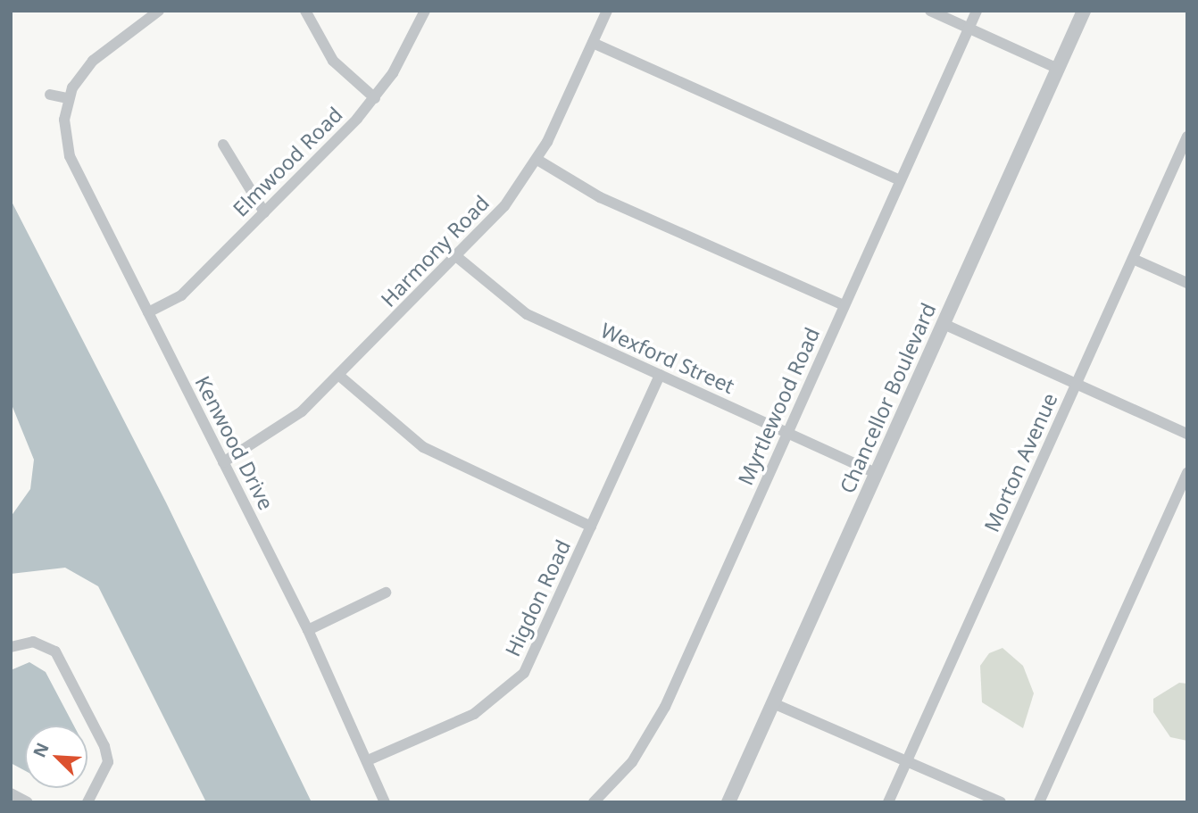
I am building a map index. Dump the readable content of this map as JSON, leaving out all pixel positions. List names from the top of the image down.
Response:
{
  "streets": {
    "street": [
      "Elmwood Road",
      "Harmony Road",
      "Wexford Street",
      "Chancellor Boulevard",
      "Myrtlewood Road",
      "Kenwood Drive",
      "Morton Avenue",
      "Higdon Road"
    ]
  },
  "crossings": [
    ["Elmwood Road", "Kenwood Drive"],
    ["Harmony Road", "Wexford Street"],
    ["Harmony Road", "Kenwood Drive"],
    ["Wexford Street", "Chancellor Boulevard"],
    ["Wexford Street", "Myrtlewood Road"],
    ["Wexford Street", "Higdon Road"],
    ["Kenwood Drive", "Higdon Road"]
  ],
  "north": "top left"
}
